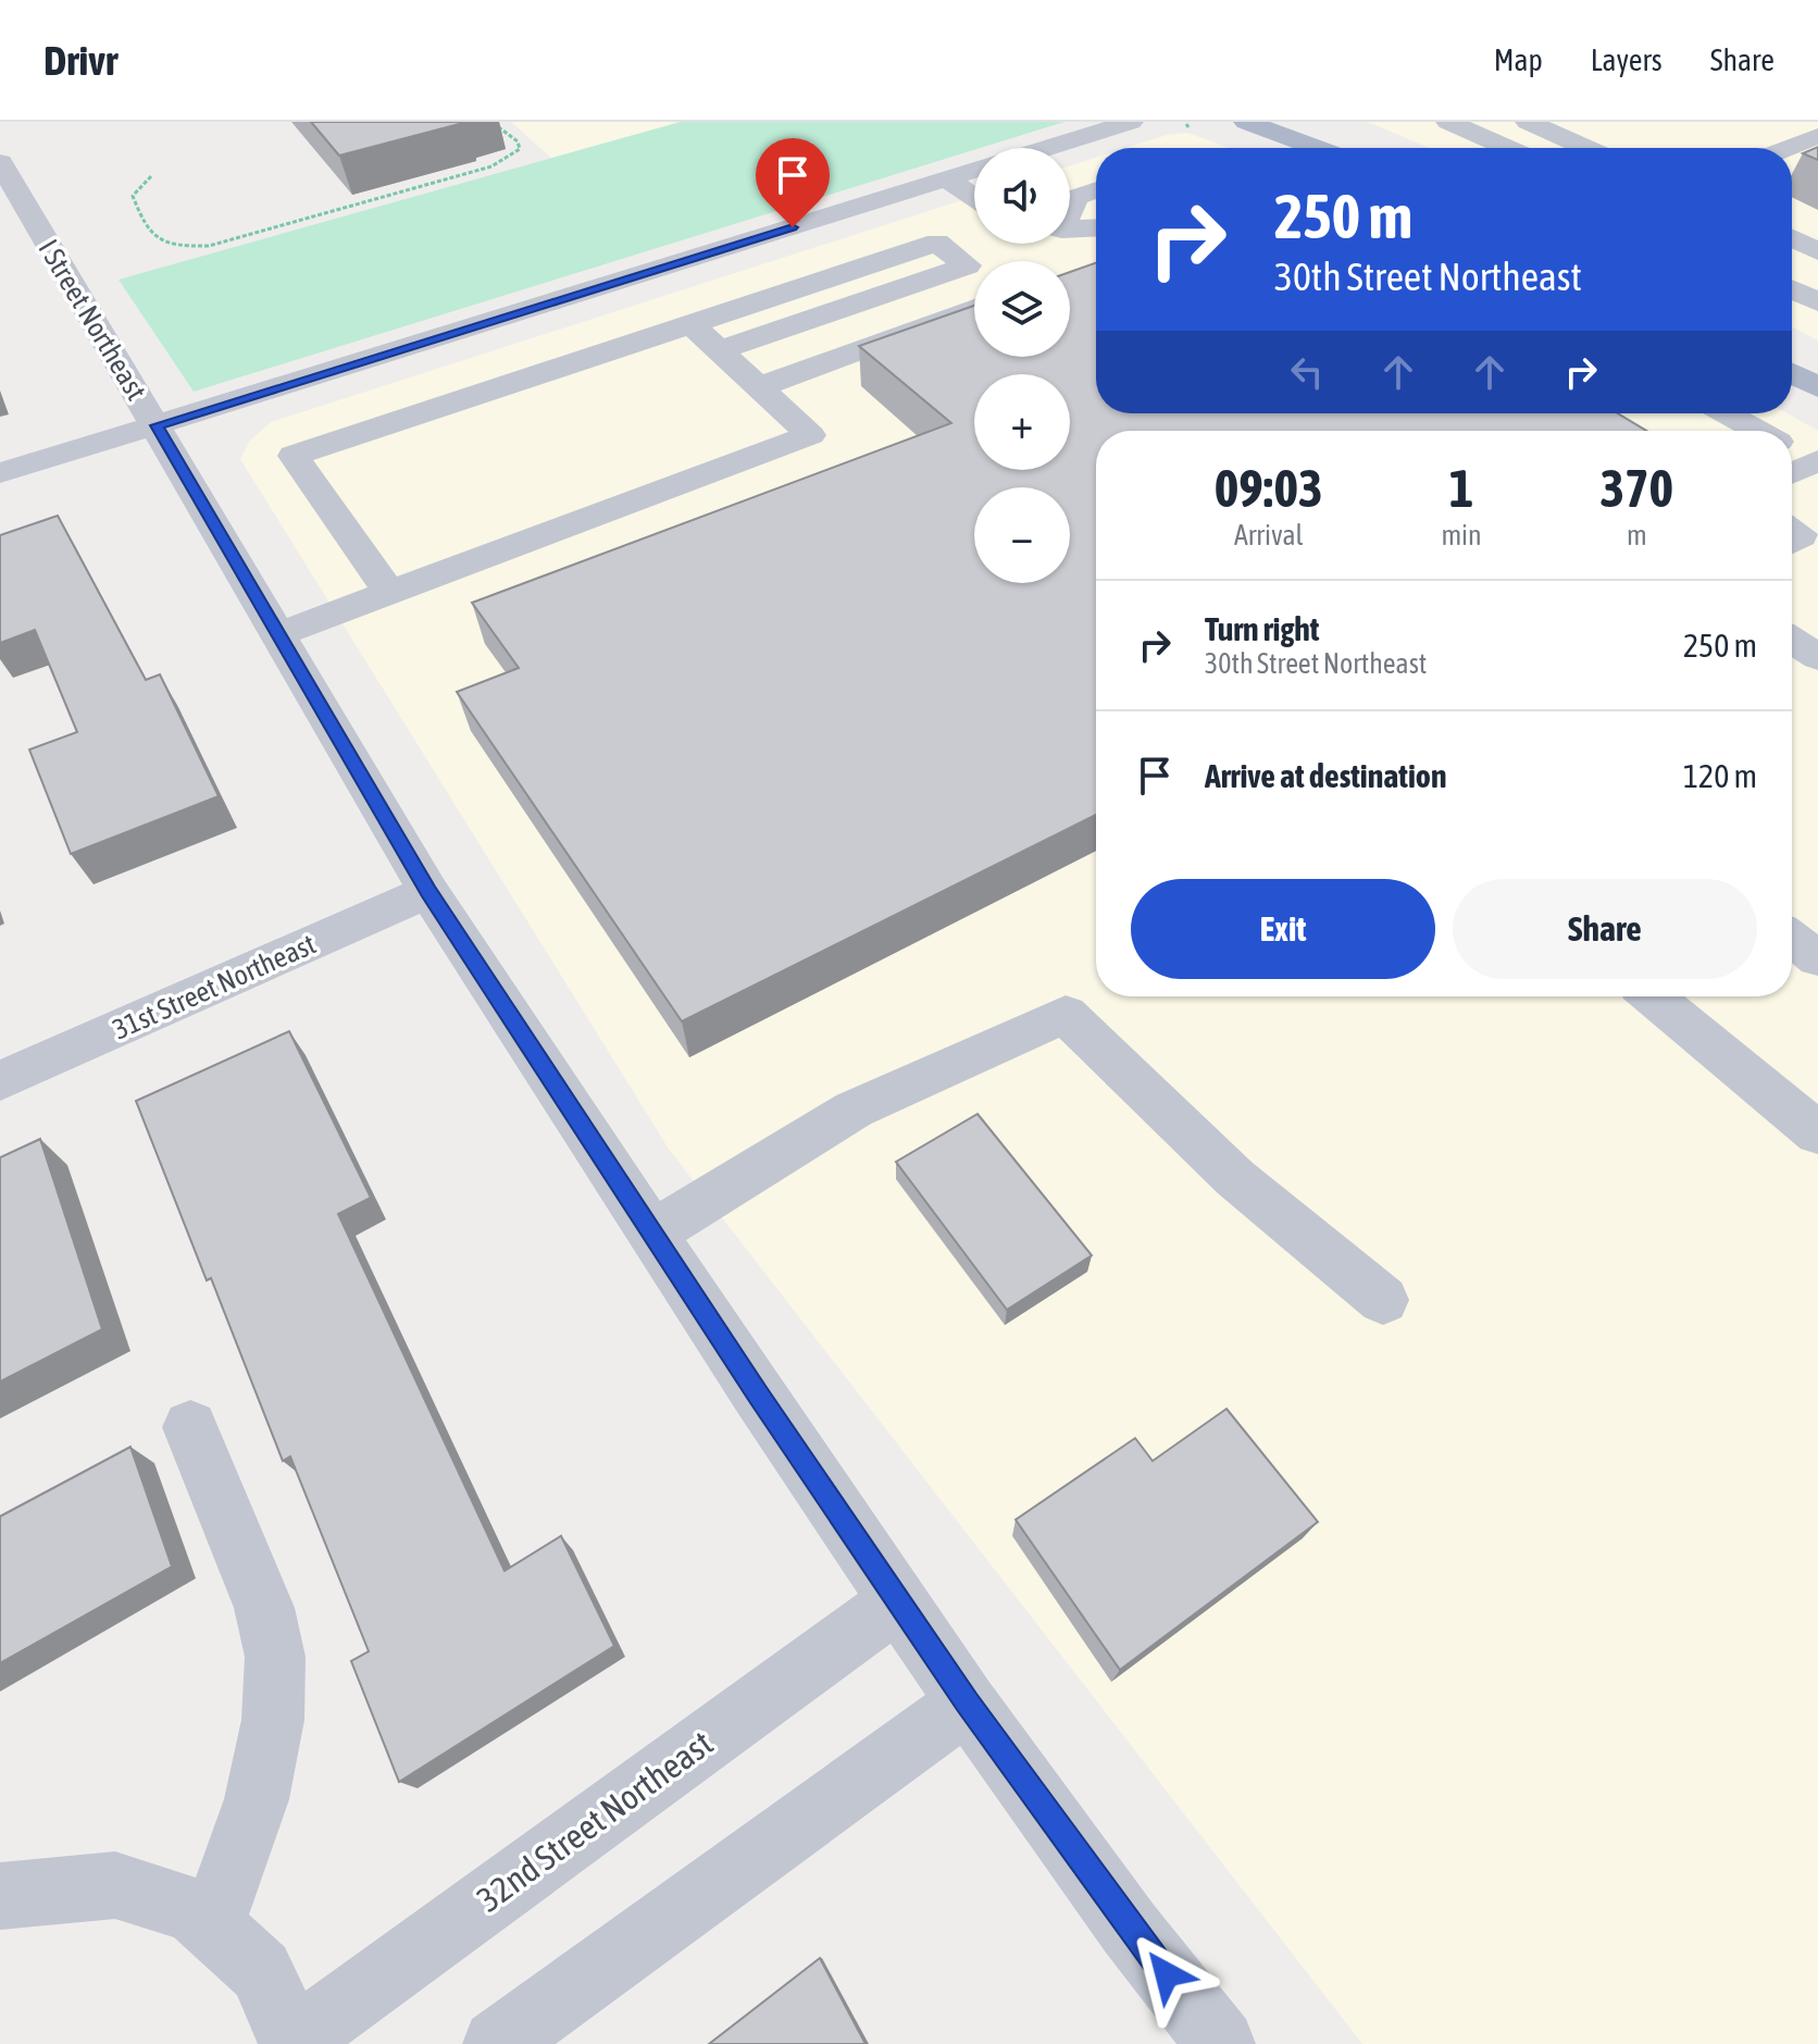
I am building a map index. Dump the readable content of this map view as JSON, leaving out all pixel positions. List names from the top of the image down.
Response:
{
  "streets": {
    "street": ["I Street Northeast", "31st Street Northeast", "32nd Street Northeast"]
  },
  "crossings": [
    ["I Street Northeast", "31st Street Northeast"],
    ["I Street Northeast", "32nd Street Northeast"]
  ],
  "page": {
    "header": "Drivr",
    "nav": ["Map", "Layers", "Share"],
    "map_buttons": ["+", "−"],
    "turn": ["250 m", "30th Street Northeast"],
    "eta": [
      "09:03",
      "Arrival",
      "1",
      "min",
      "370",
      "m"
    ],
    "list": [
      {
        "name": "Turn right",
        "note": "30th Street Northeast",
        "value": "250 m"
      },
      {
        "name": "Arrive at destination",
        "value": "120 m"
      }
    ],
    "buttons": ["Exit", "Share"]
  }
}
